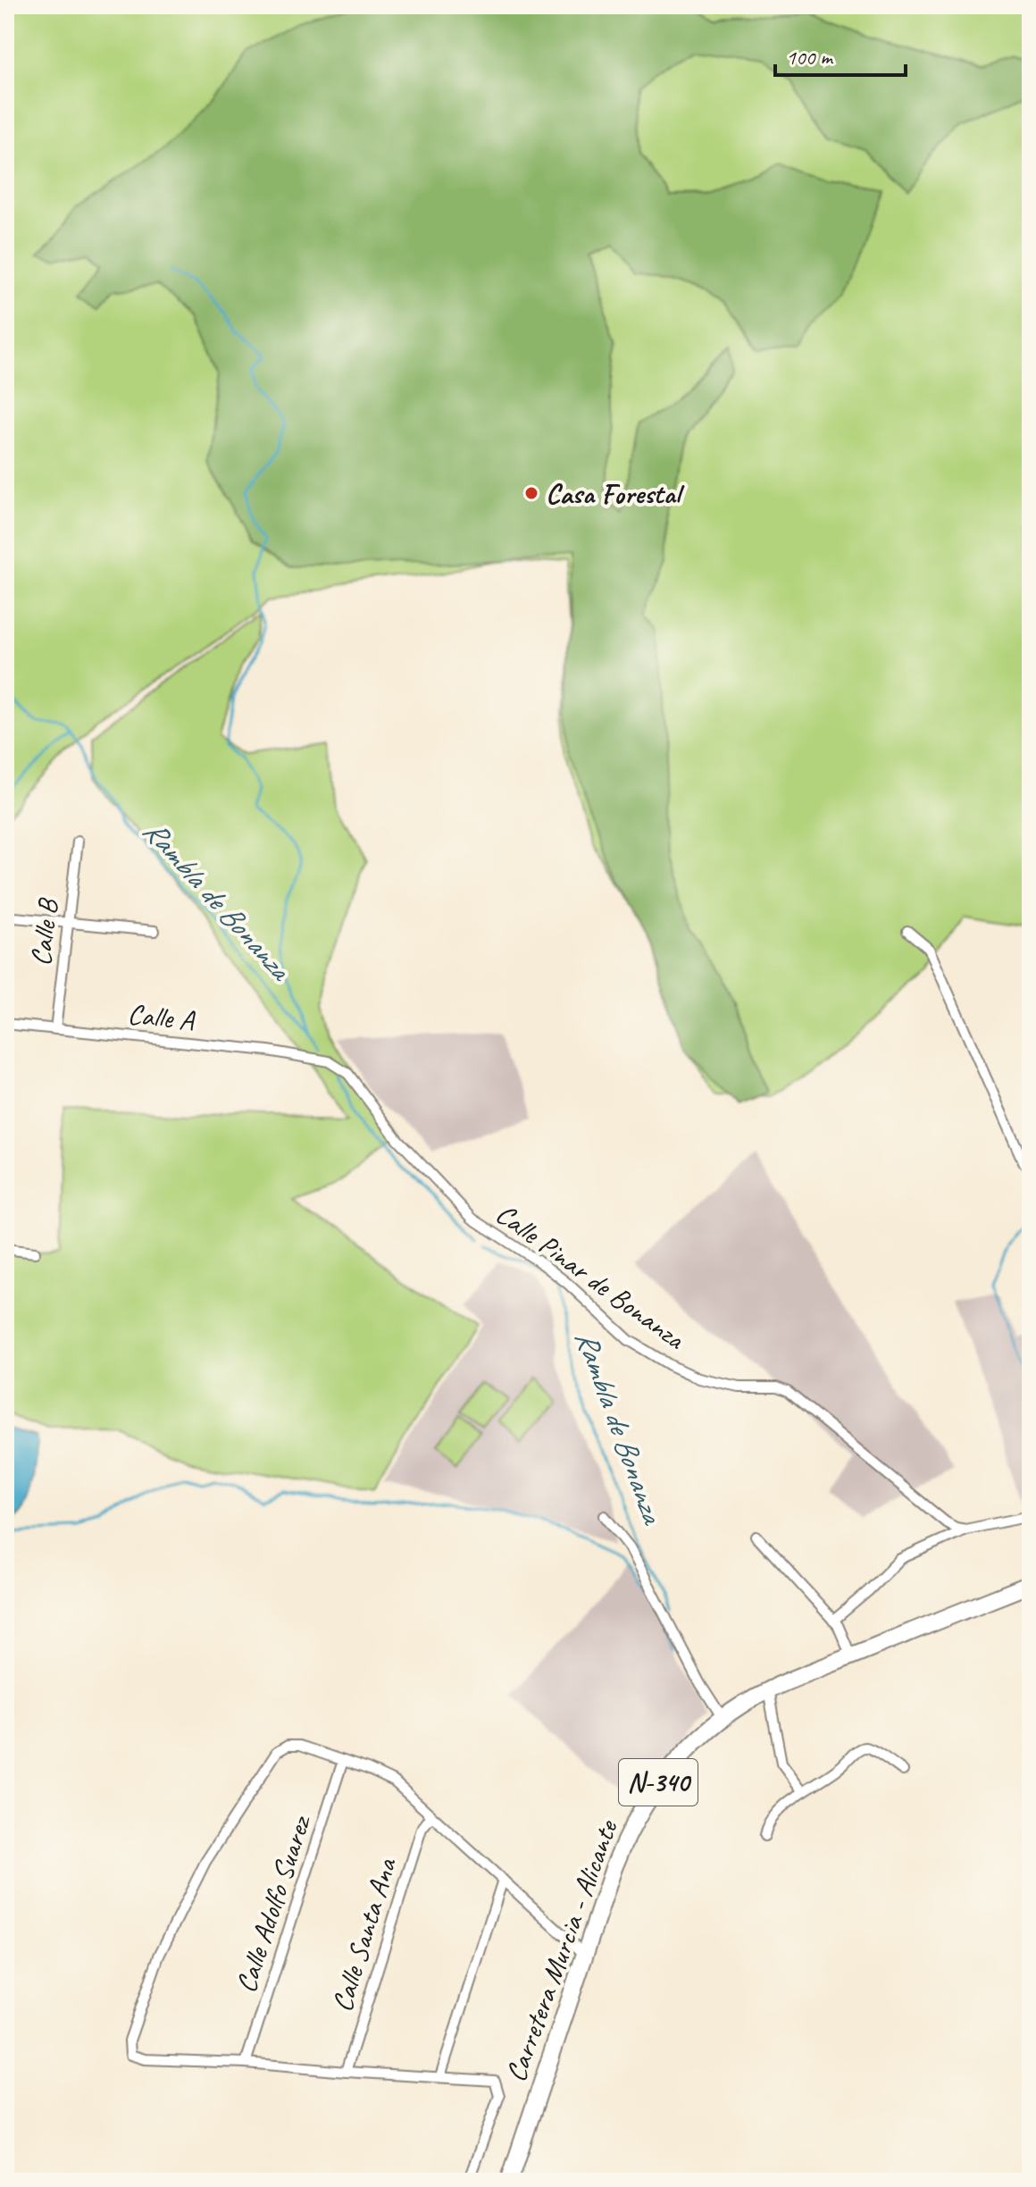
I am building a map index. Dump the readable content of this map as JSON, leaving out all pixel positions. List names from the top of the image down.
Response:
{
  "streets": {
    "highway": ["N-340", "Carretera Murcia - Alicante"],
    "street": [
      "Calle B",
      "Calle A",
      "Calle Pinar de Bonanza",
      "Calle Adolfo Suarez",
      "Calle Santa Ana"
    ]
  },
  "crossings": [
    ["Calle B", "Calle A"],
    ["Calle A", "Calle Pinar de Bonanza"]
  ],
  "water": ["Rambla de Bonanza"],
  "places": ["Casa Forestal"],
  "scale_bar": "100 m"
}
